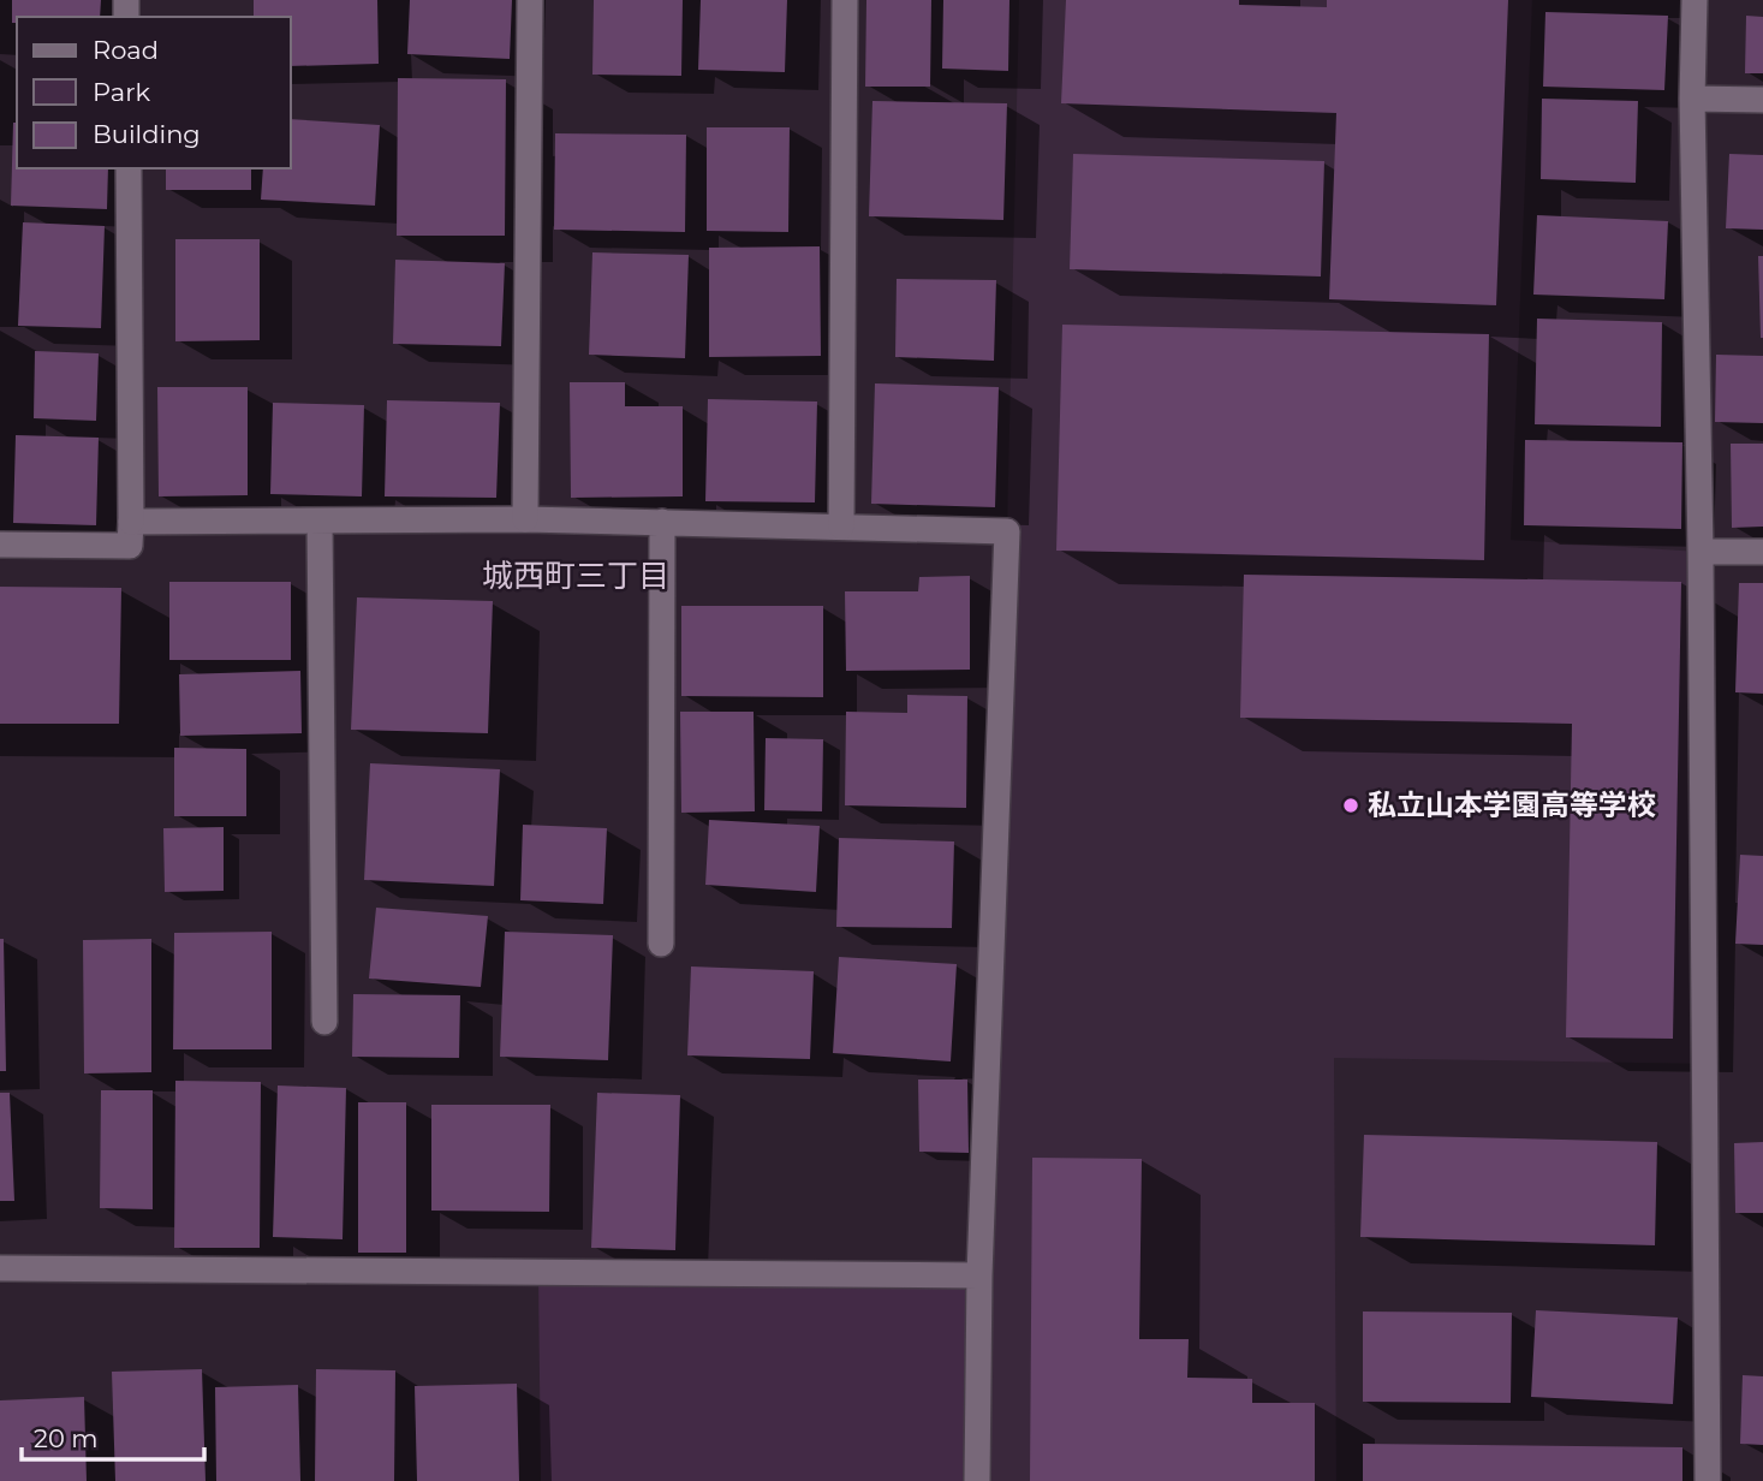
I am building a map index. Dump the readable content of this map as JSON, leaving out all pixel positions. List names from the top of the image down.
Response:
{
  "districts": ["城西町三丁目"],
  "places": ["私立山本学園高等学校"],
  "legend": ["Road", "Park", "Building"],
  "scale_bar": "20 m"
}
